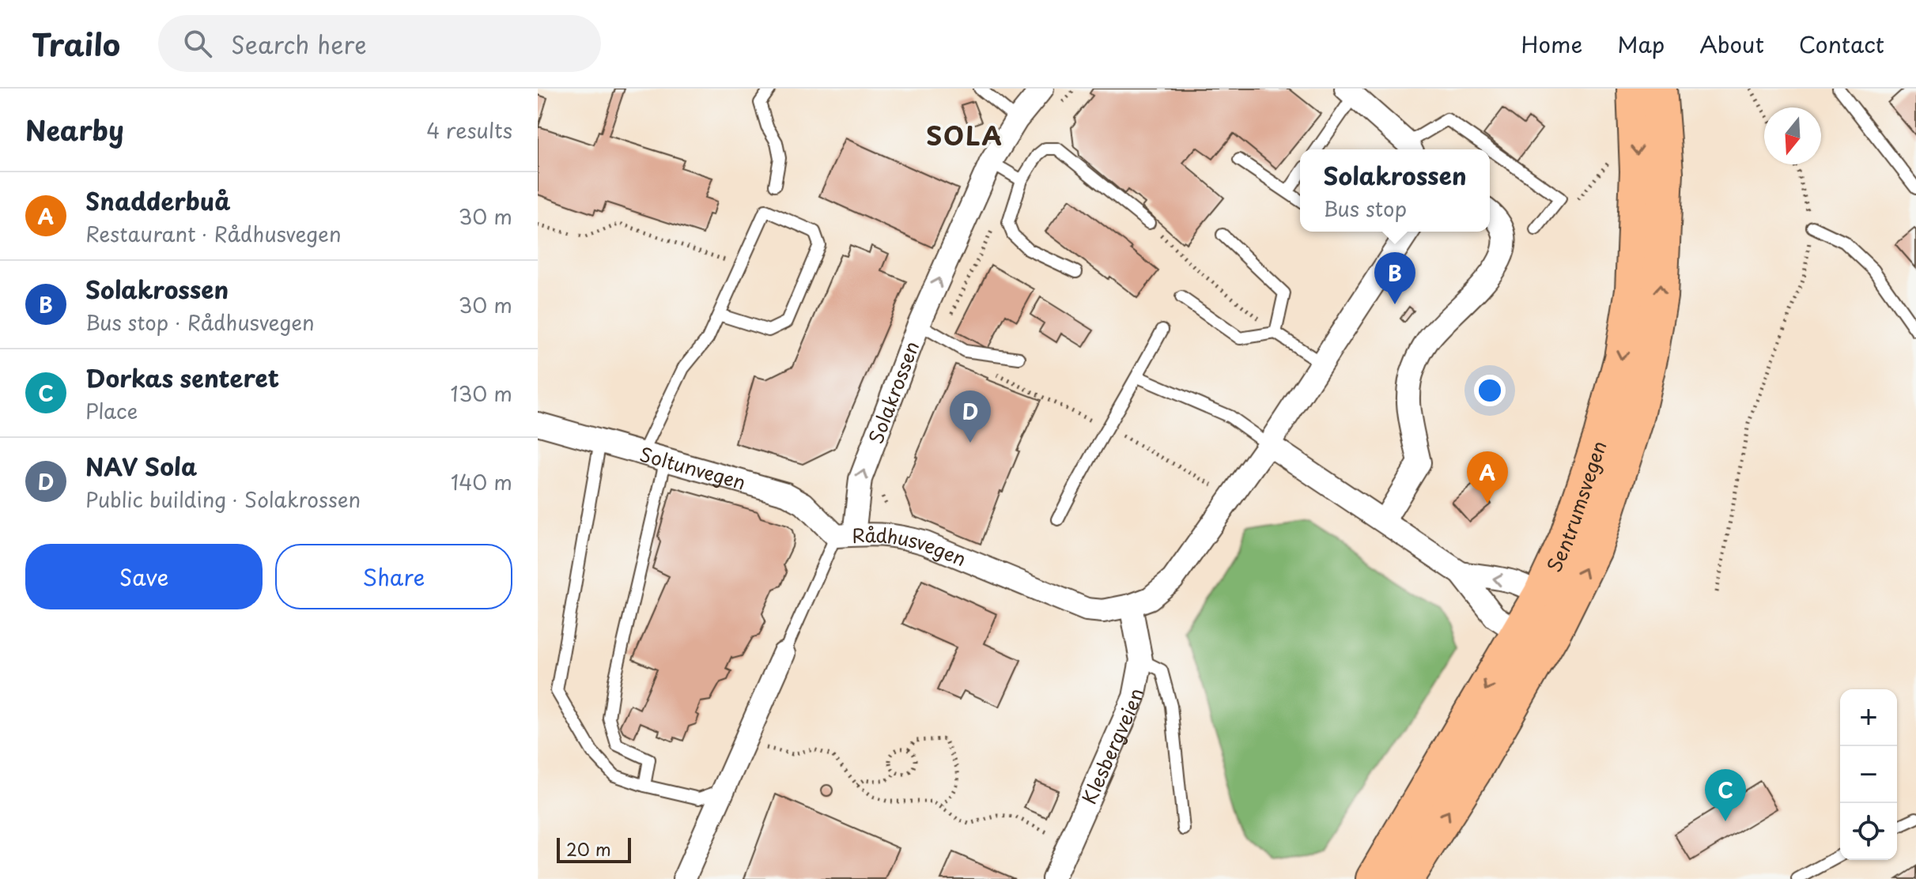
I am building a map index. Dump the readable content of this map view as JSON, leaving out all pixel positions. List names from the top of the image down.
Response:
{
  "streets": {
    "main road": ["Sentrumsvegen"],
    "street": [
      "Solakrossen",
      "Soltunvegen",
      "Rådhusvegen",
      "Klesbergveien"
    ]
  },
  "crossings": [
    ["Solakrossen", "Soltunvegen"],
    ["Solakrossen", "Rådhusvegen"],
    ["Soltunvegen", "Rådhusvegen"],
    ["Rådhusvegen", "Klesbergveien"]
  ],
  "one_way": ["Solakrossen"],
  "districts": ["SOLA"],
  "scale_bar": "20 m",
  "north": "bottom",
  "page": {
    "header": "Trailo",
    "search": "Search here",
    "nav": [
      "Home",
      "Map",
      "About",
      "Contact"
    ],
    "heading": ["Nearby", "4 results"],
    "popup": ["Solakrossen", "Bus stop"],
    "list": [
      {
        "mark": "A",
        "name": "Snadderbuå",
        "note": "Restaurant · Rådhusvegen",
        "value": "30 m"
      },
      {
        "mark": "B",
        "name": "Solakrossen",
        "note": "Bus stop · Rådhusvegen",
        "value": "30 m"
      },
      {
        "mark": "C",
        "name": "Dorkas senteret",
        "note": "Place",
        "value": "130 m"
      },
      {
        "mark": "D",
        "name": "NAV Sola",
        "note": "Public building · Solakrossen",
        "value": "140 m"
      }
    ],
    "pins": [
      "B",
      "D",
      "A",
      "C"
    ],
    "buttons": ["Save", "Share"],
    "map_buttons": ["+", "−"],
    "scale": "20 m"
  }
}
